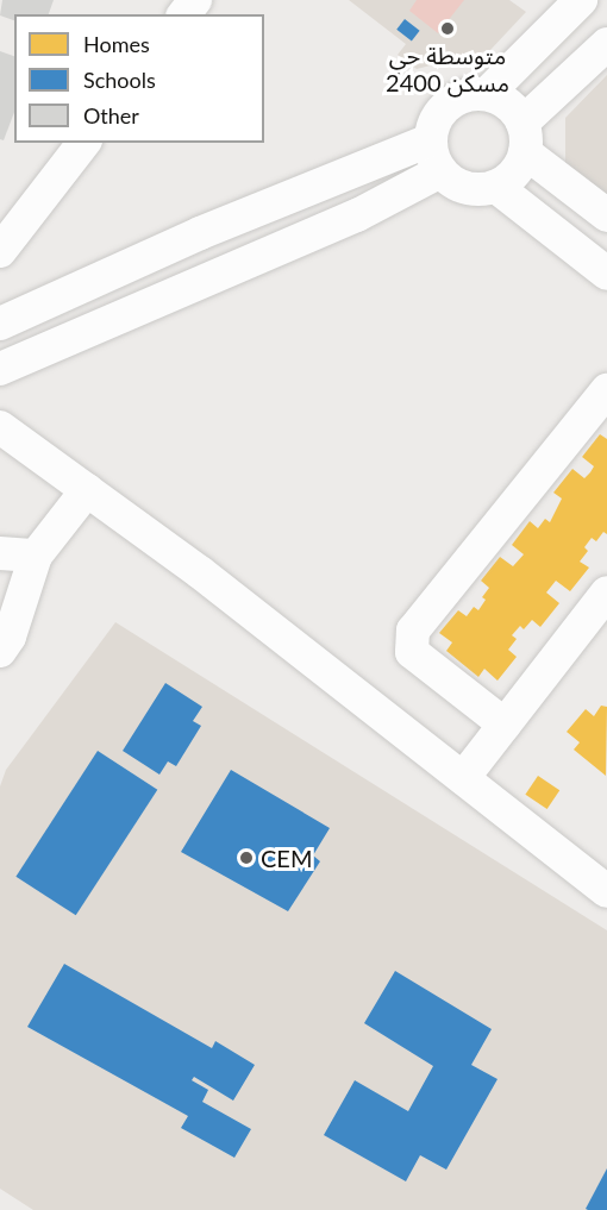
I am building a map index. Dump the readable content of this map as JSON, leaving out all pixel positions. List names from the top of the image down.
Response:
{
  "places": ["متوسطة حي 2400 مسكن", "CEM"],
  "legend": ["Homes", "Schools", "Other"]
}
